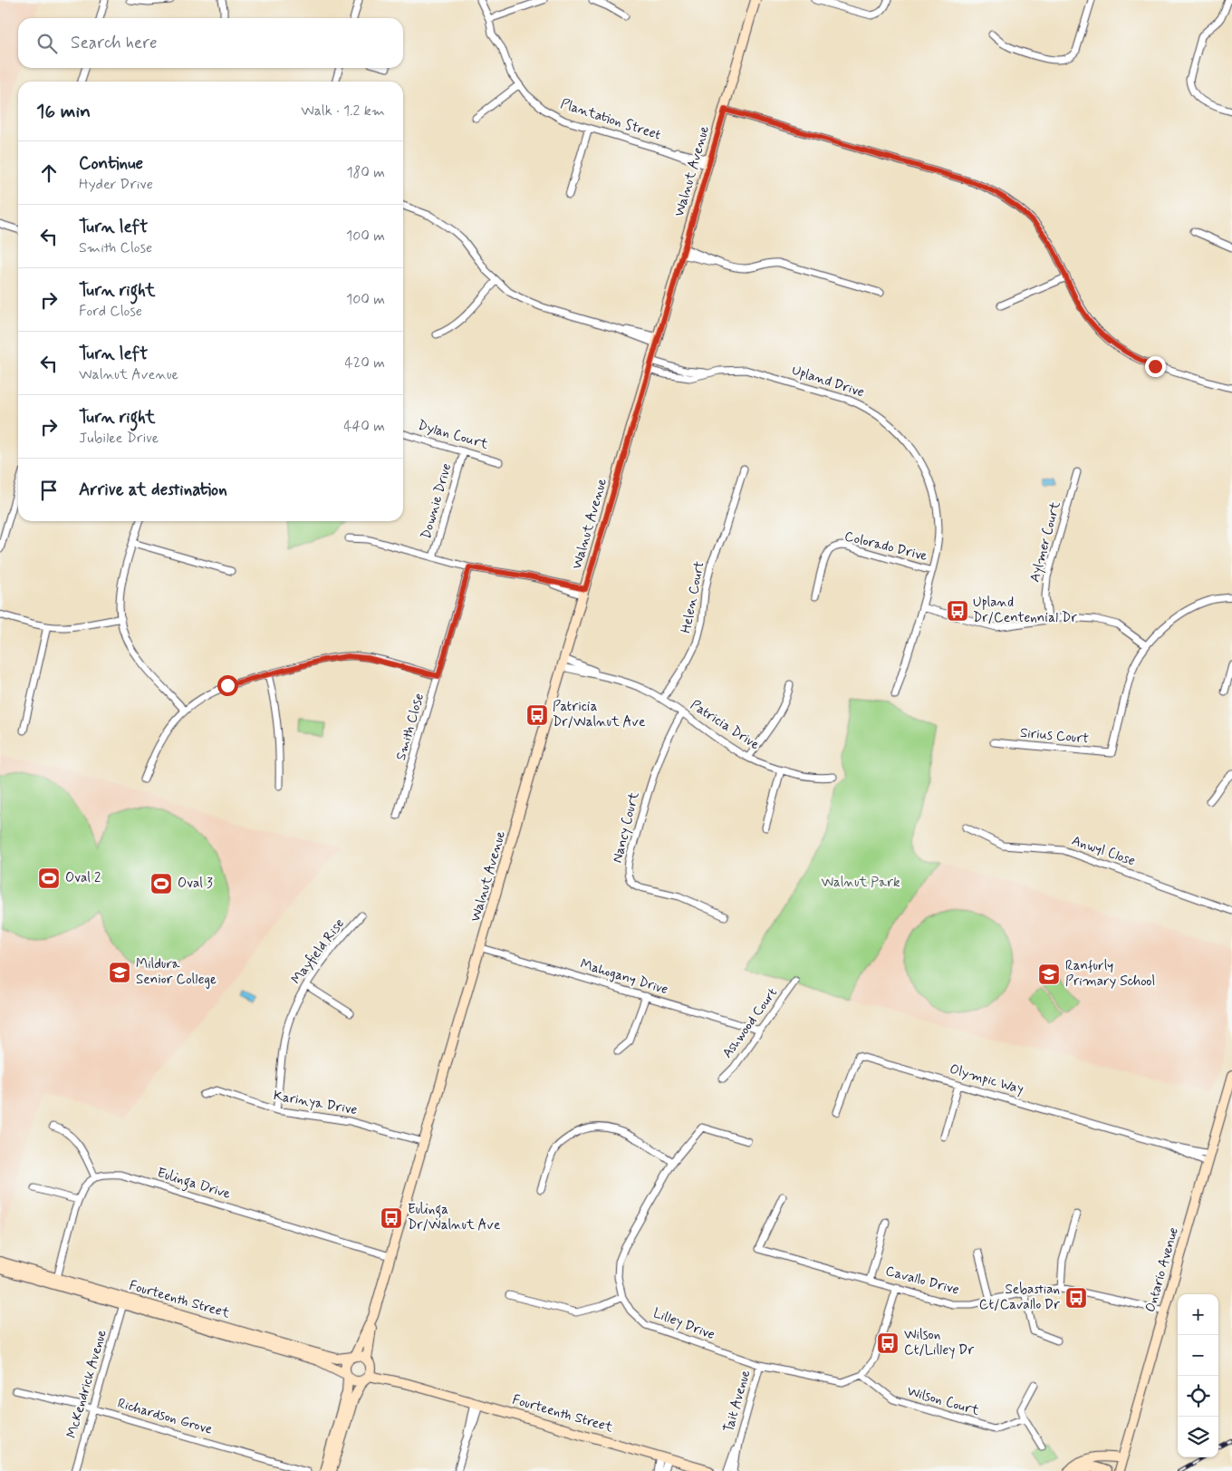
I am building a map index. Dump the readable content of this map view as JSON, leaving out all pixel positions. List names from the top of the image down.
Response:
{
  "streets": {
    "street": [
      "Plantation Street",
      "Walnut Avenue",
      "Upland Drive",
      "Dylan Court",
      "Downie Drive",
      "Aylmer Court",
      "Colorado Drive",
      "Helen Court",
      "Patricia Drive",
      "Smith Close",
      "Sirius Court",
      "Nancy Court",
      "Anwyl Close",
      "Mayfield Rise",
      "Mahogany Drive",
      "Ashwood Court",
      "Olympic Way",
      "Karinya Drive",
      "Eulinga Drive",
      "Ontario Avenue",
      "Cavallo Drive",
      "Fourteenth Street",
      "Lilley Drive",
      "McKendrick Avenue",
      "Tait Avenue",
      "Wilson Court",
      "Richardson Grove"
    ]
  },
  "crossings": [
    ["Plantation Street", "Walnut Avenue"],
    ["Walnut Avenue", "Upland Drive"],
    ["Walnut Avenue", "Patricia Drive"],
    ["Walnut Avenue", "Mahogany Drive"],
    ["Walnut Avenue", "Karinya Drive"],
    ["Walnut Avenue", "Eulinga Drive"],
    ["Walnut Avenue", "Fourteenth Street"],
    ["Upland Drive", "Colorado Drive"],
    ["Dylan Court", "Downie Drive"],
    ["Helen Court", "Patricia Drive"],
    ["Patricia Drive", "Nancy Court"],
    ["Mayfield Rise", "Karinya Drive"],
    ["Mahogany Drive", "Ashwood Court"],
    ["Olympic Way", "Ontario Avenue"],
    ["Ontario Avenue", "Cavallo Drive"],
    ["Fourteenth Street", "McKendrick Avenue"],
    ["Lilley Drive", "Tait Avenue"],
    ["Lilley Drive", "Wilson Court"],
    ["McKendrick Avenue", "Richardson Grove"]
  ],
  "parks": ["Walnut Park"],
  "places": {
    "bus stop": [
      "Upland Dr/Centennial Dr",
      "Patricia Dr/Walnut Ave",
      "Eulinga Dr/Walnut Ave",
      "Sebastian Ct/Cavallo Dr",
      "Wilson Ct/Lilley Dr"
    ],
    "sports": ["Oval 2", "Oval 3"],
    "school or university": ["Mildura Senior College", "Ranfurly Primary School"]
  },
  "page": {
    "search": "Search here",
    "heading": ["16 min", "Walk · 1.2 km"],
    "list": [
      ["Continue", "Hyder Drive", "180 m"],
      ["Turn left", "Smith Close", "100 m"],
      ["Turn right", "Ford Close", "100 m"],
      ["Turn left", "Walnut Avenue", "420 m"],
      ["Turn right", "Jubilee Drive", "440 m"],
      "Arrive at destination"
    ],
    "map_buttons": ["+", "−"]
  }
}
